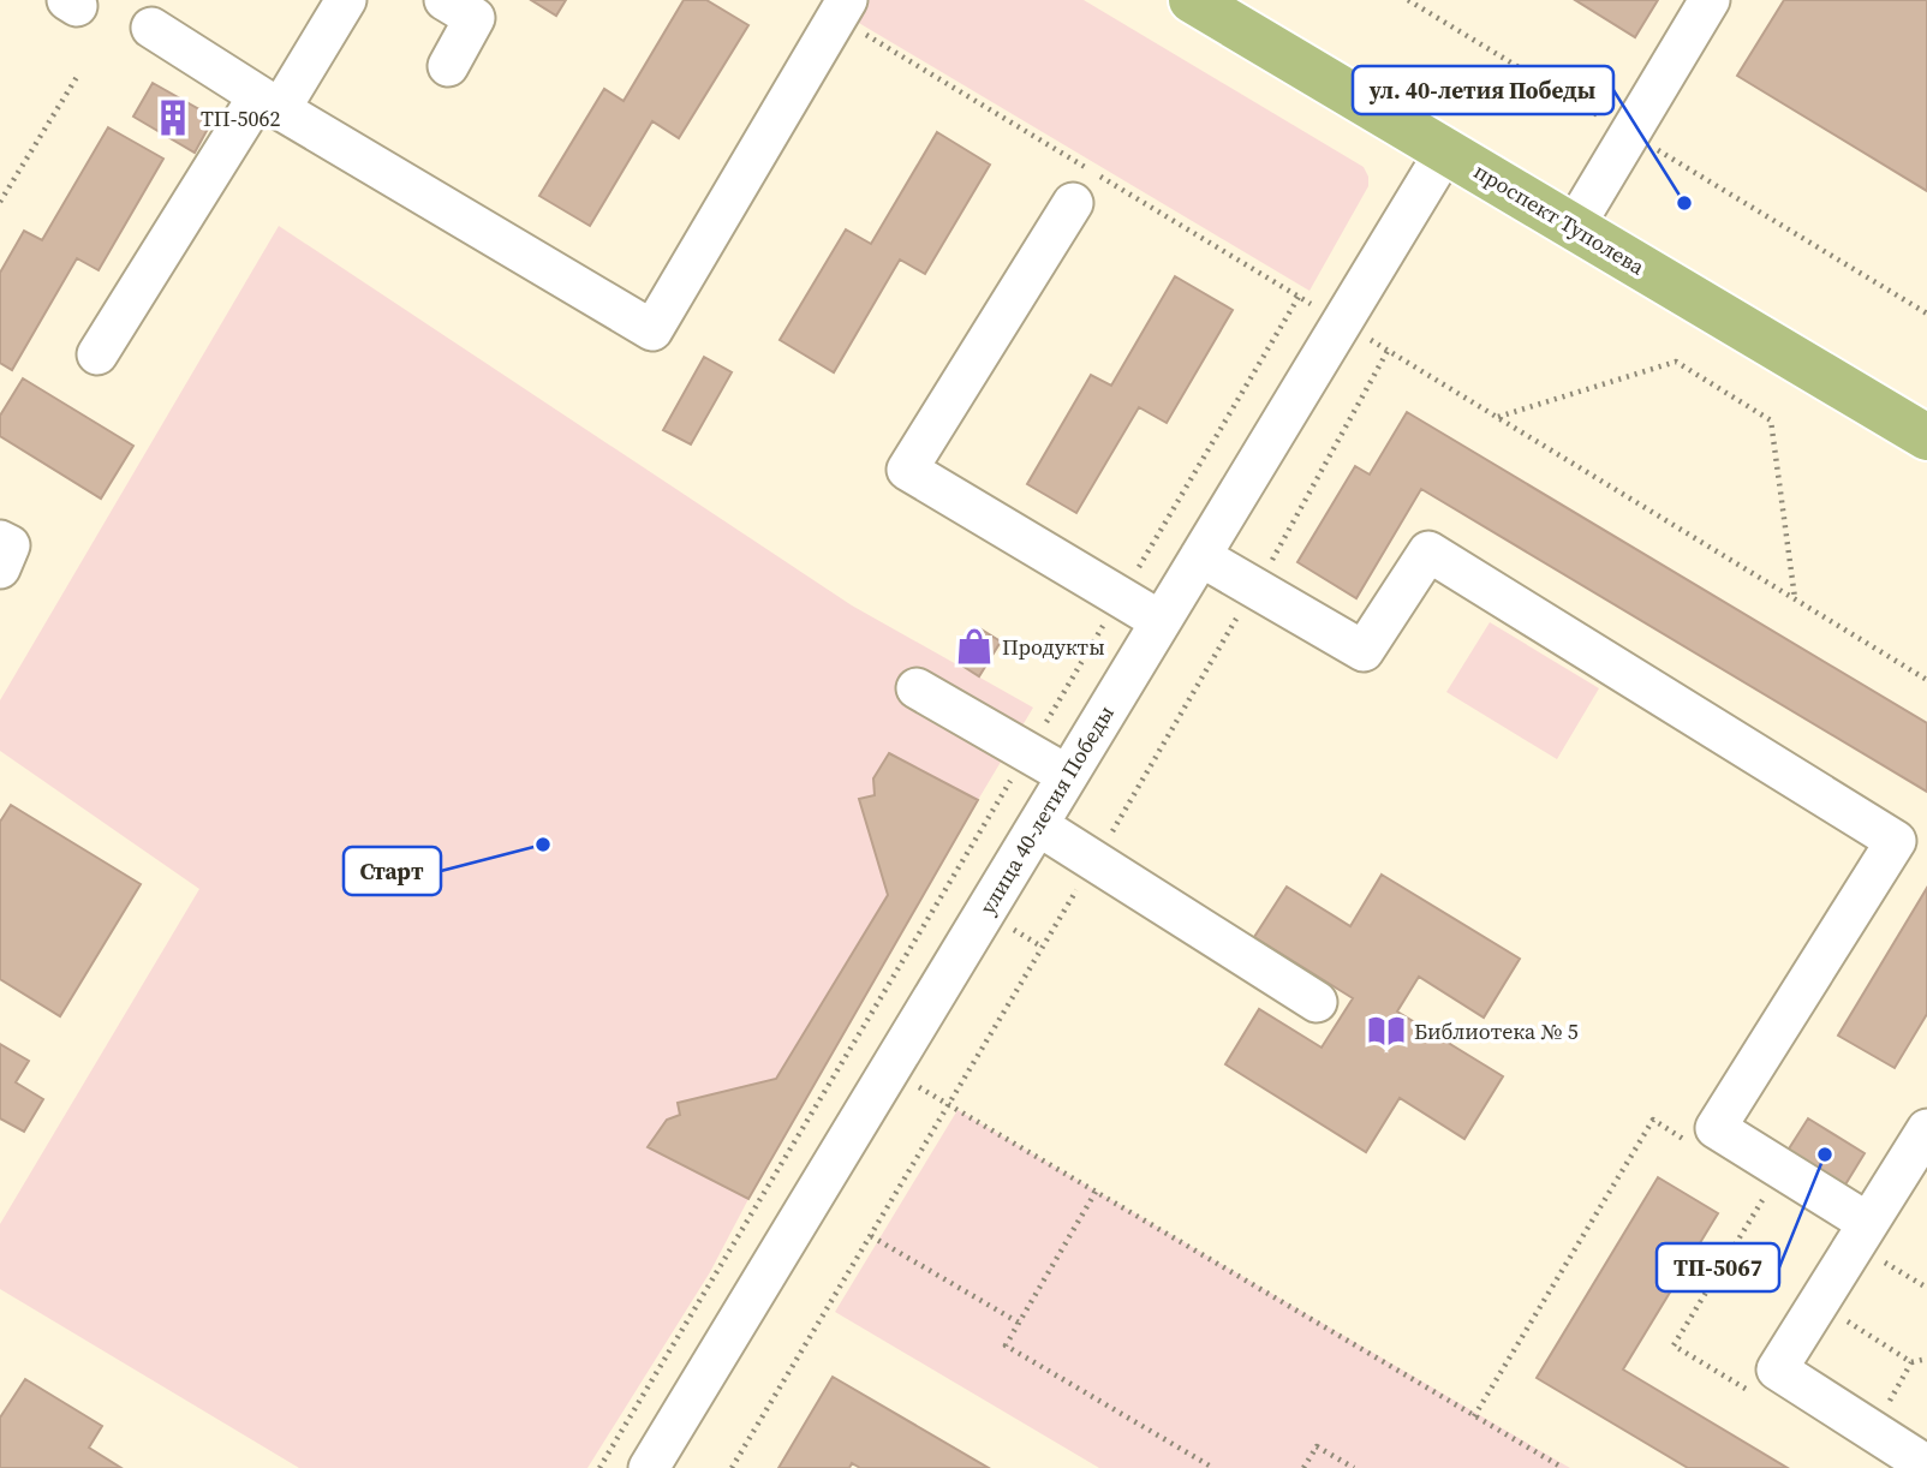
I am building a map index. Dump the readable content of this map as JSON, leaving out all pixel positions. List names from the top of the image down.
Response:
{
  "streets": {
    "main road": ["проспект Туполева"],
    "street": ["улица 40-летия Победы"]
  },
  "crossings": [
    ["проспект Туполева", "улица 40-летия Победы"]
  ],
  "places": {
    "building": ["ТП-5062"],
    "other": ["ул. 40-летия Победы", "Старт", "ТП-5067"],
    "shop": ["Продукты"],
    "library": ["Библиотека № 5"]
  }
}
